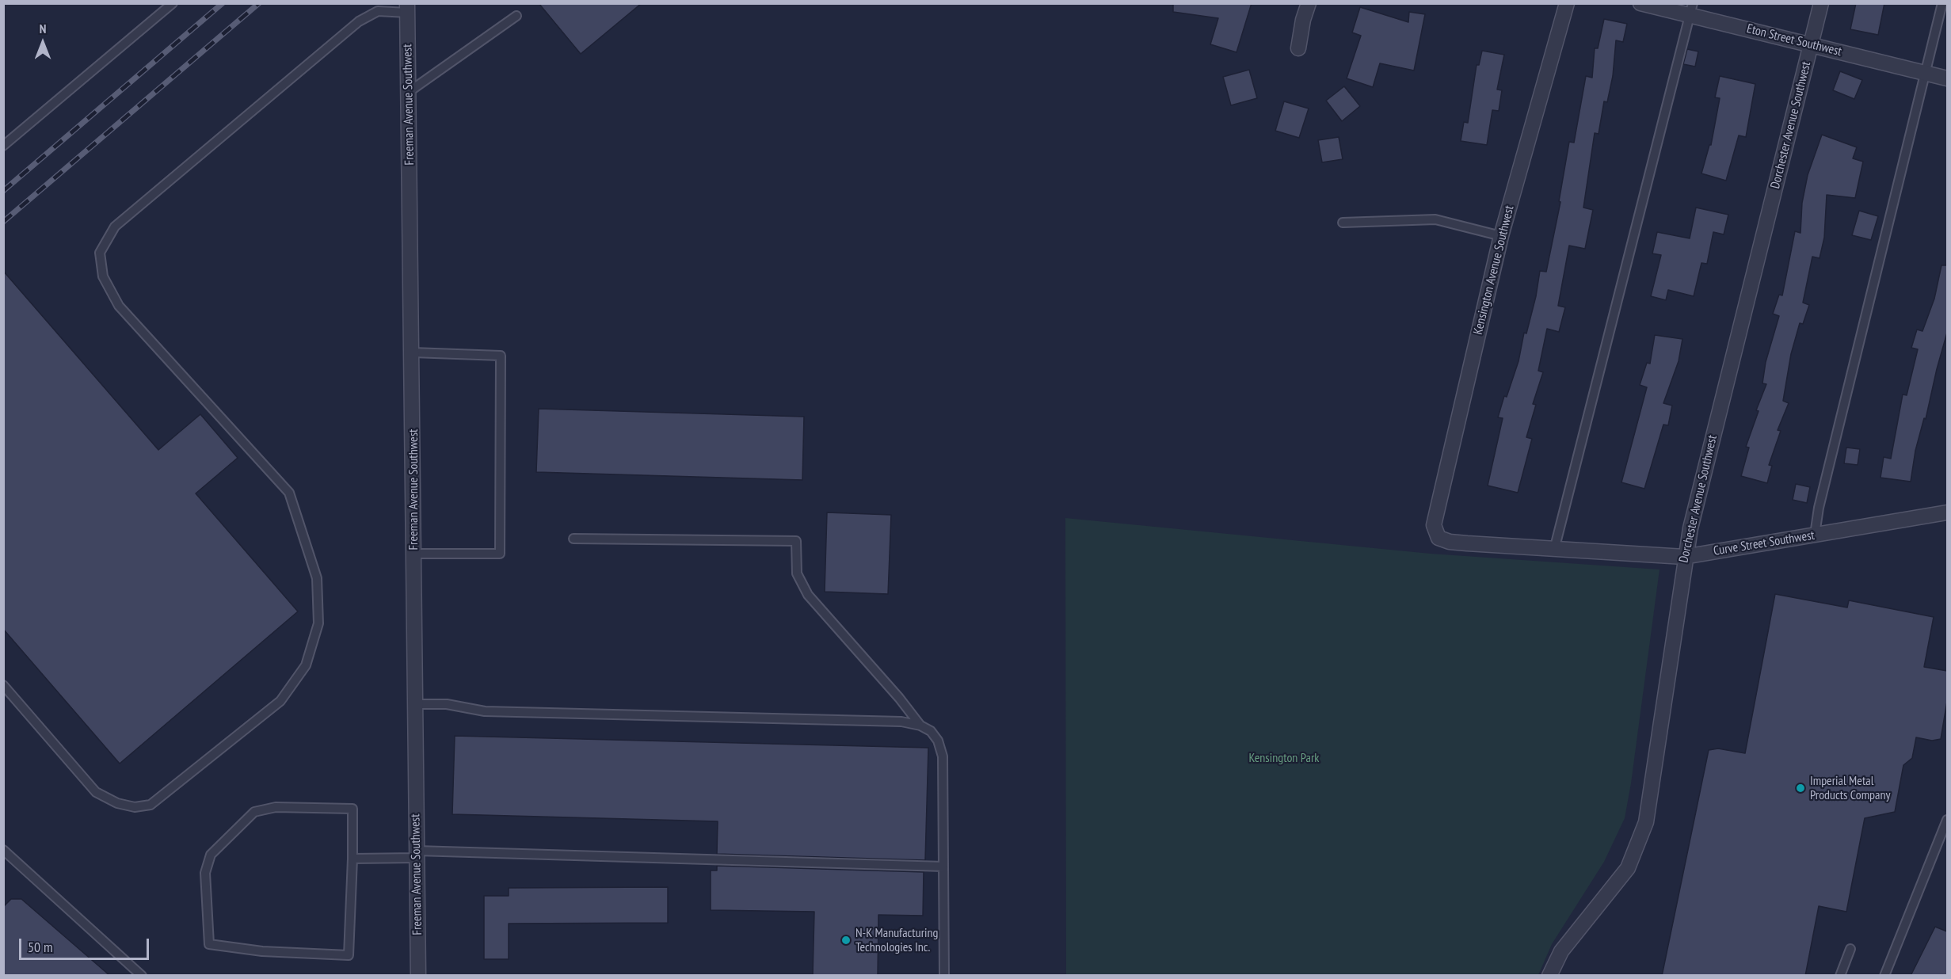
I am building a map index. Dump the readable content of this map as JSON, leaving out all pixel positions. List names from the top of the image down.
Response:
{
  "streets": {
    "street": [
      "Eton Street Southwest",
      "Freeman Avenue Southwest",
      "Dorchester Avenue Southwest",
      "Kensington Avenue Southwest",
      "Curve Street Southwest"
    ]
  },
  "crossings": [
    ["Eton Street Southwest", "Dorchester Avenue Southwest"],
    ["Dorchester Avenue Southwest", "Curve Street Southwest"],
    ["Kensington Avenue Southwest", "Curve Street Southwest"]
  ],
  "parks": ["Kensington Park"],
  "places": ["Imperial Metal Products Company", "N-K Manufacturing Technologies Inc."],
  "scale_bar": "50 m",
  "north": "top"
}
